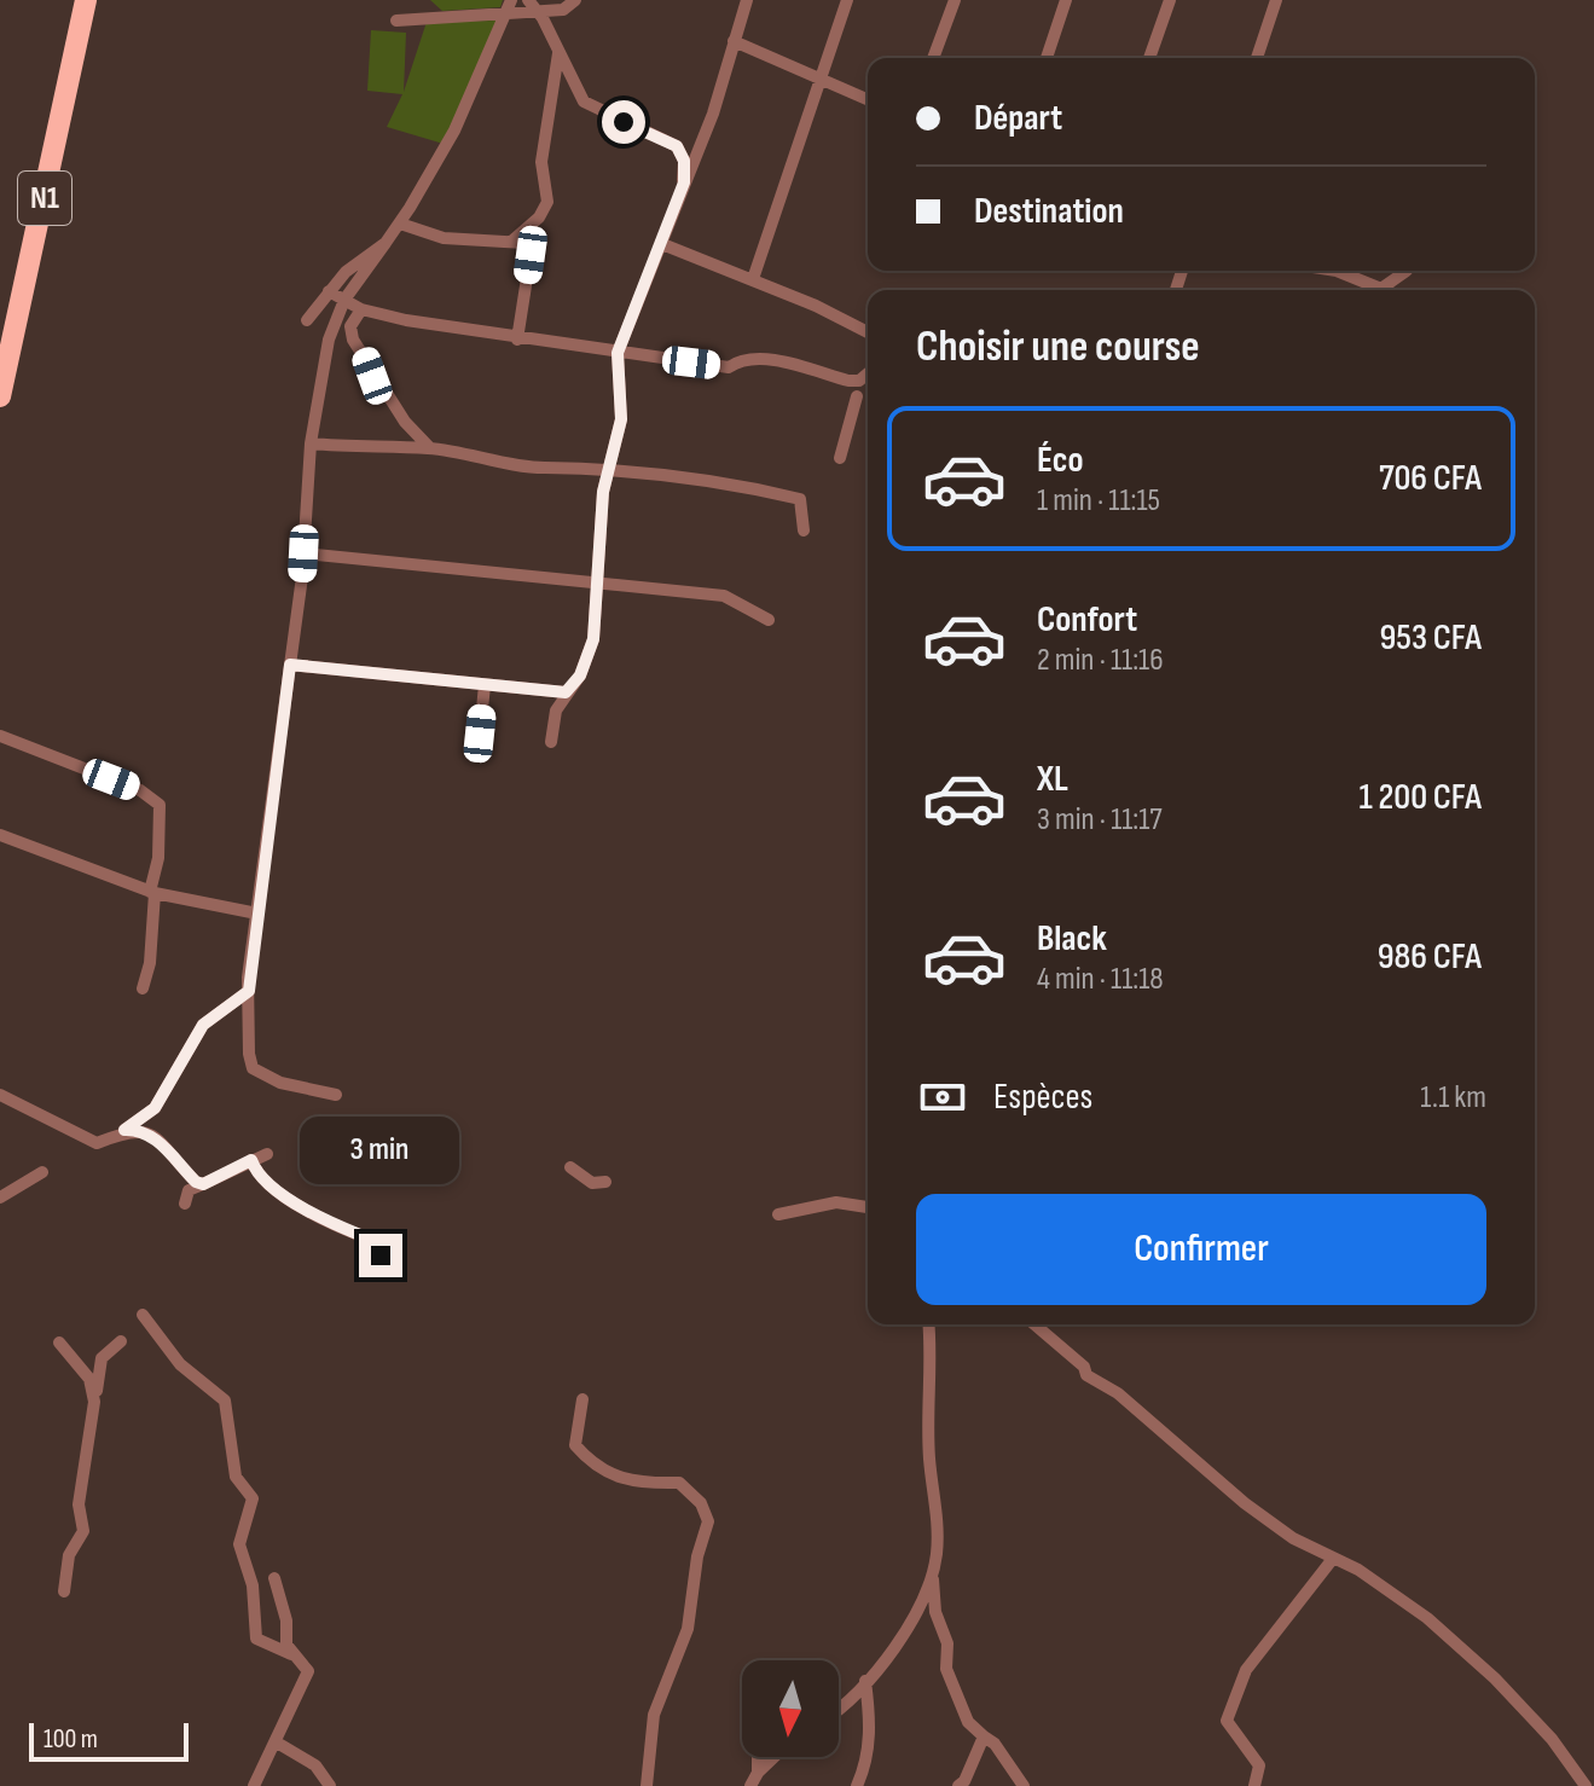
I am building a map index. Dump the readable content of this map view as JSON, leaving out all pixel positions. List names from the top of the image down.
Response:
{
  "streets": {
    "highway": ["N1"]
  },
  "scale_bar": "100 m",
  "north": "bottom",
  "page": {
    "banner": ["Départ", "Destination"],
    "heading": "Choisir une course",
    "list": [
      {
        "name": "Éco",
        "note": "1 min · 11:15",
        "value": "706 CFA"
      },
      {
        "name": "Confort",
        "note": "2 min · 11:16",
        "value": "953 CFA"
      },
      {
        "name": "XL",
        "note": "3 min · 11:17",
        "value": "1 200 CFA"
      },
      {
        "name": "Black",
        "note": "4 min · 11:18",
        "value": "986 CFA"
      }
    ],
    "pay": ["Espèces", "1.1 km"],
    "bubble": "3 min",
    "buttons": "Confirmer",
    "scale": "100 m"
  }
}
